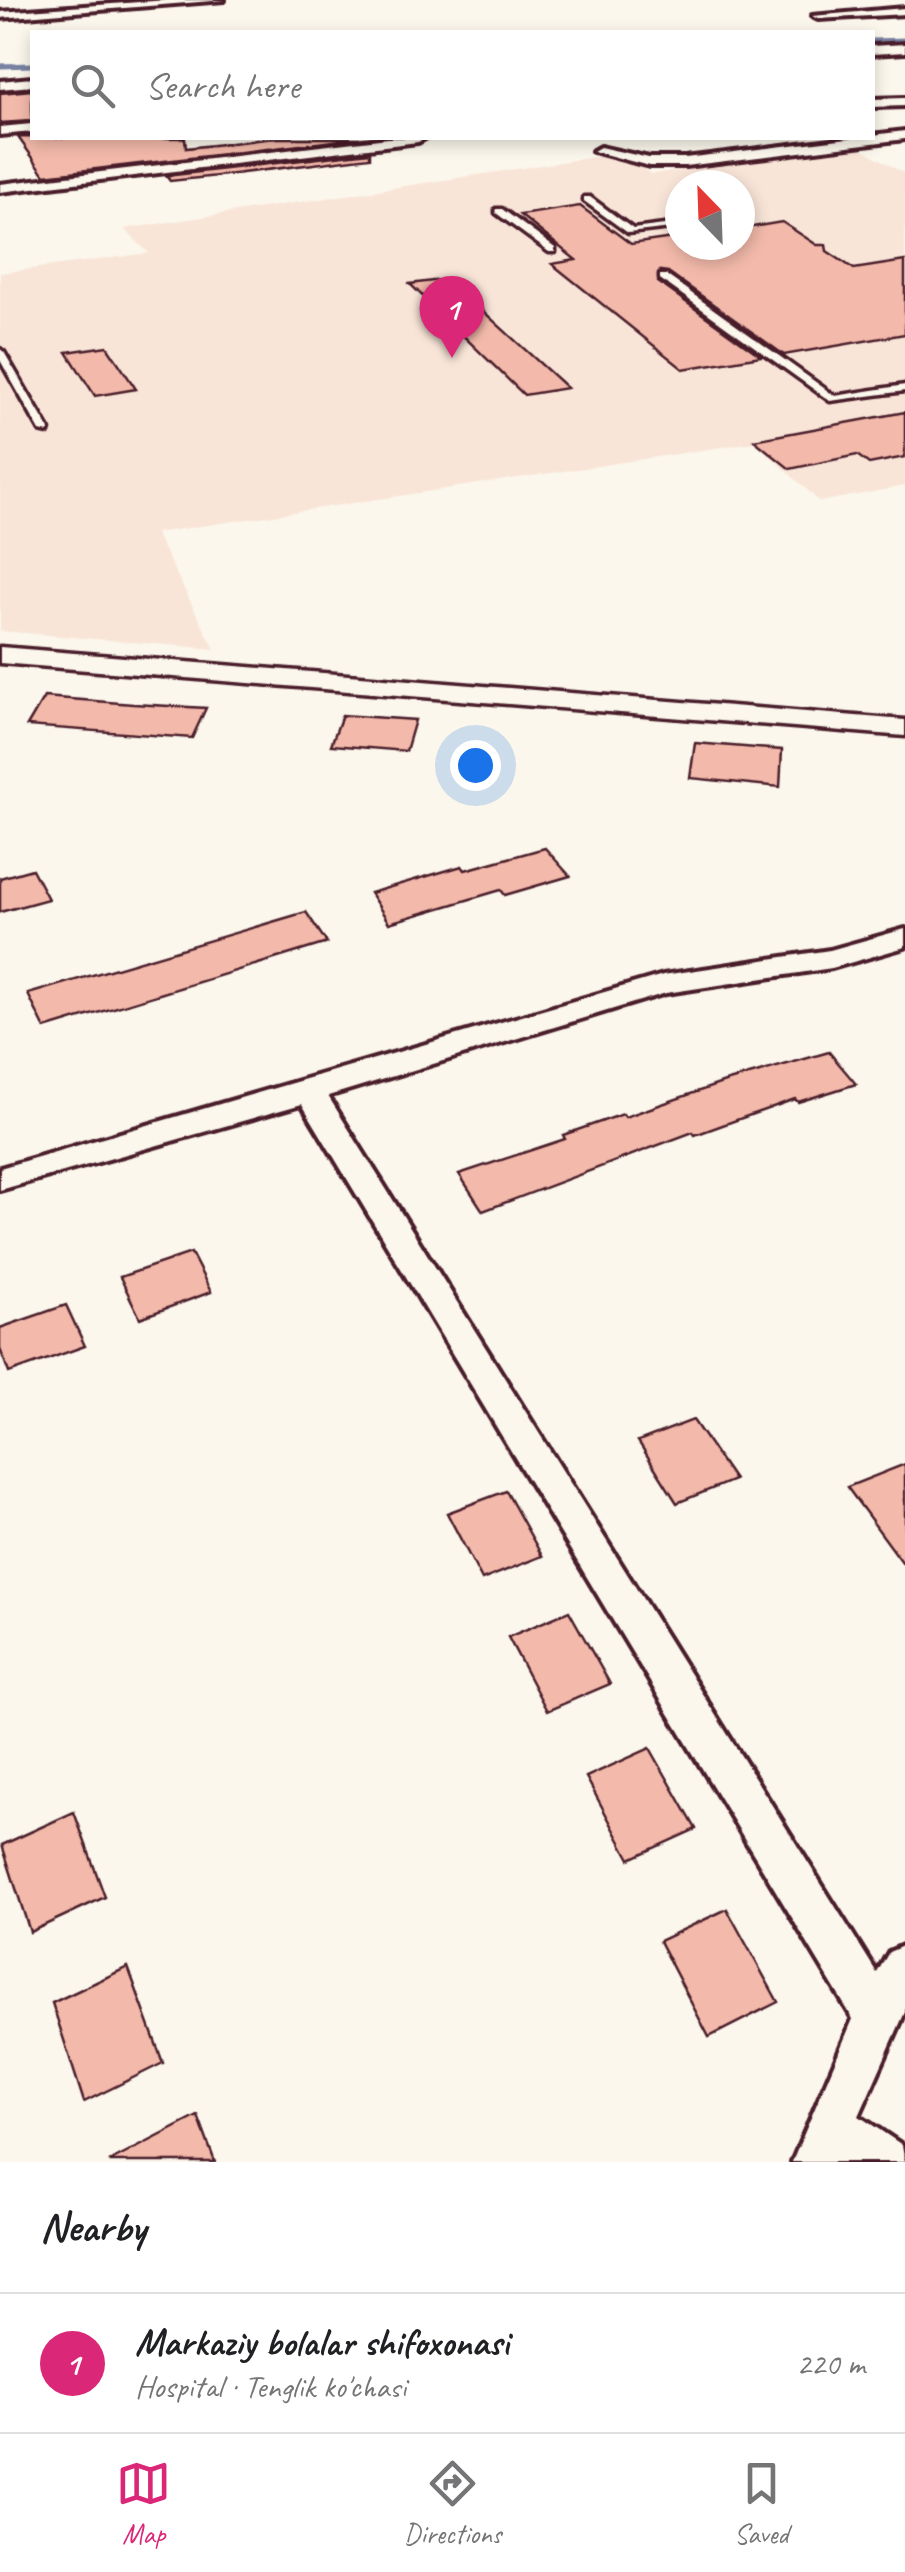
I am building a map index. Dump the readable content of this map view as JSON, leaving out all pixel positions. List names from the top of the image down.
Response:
{
  "north": "top left",
  "page": {
    "search": "Search here",
    "pins": "1",
    "heading": "Nearby",
    "list": [
      {
        "mark": "1",
        "name": "Markaziy bolalar shifoxonasi",
        "note": "Hospital · Tenglik ko'chasi",
        "value": "220 m"
      }
    ],
    "nav": ["Map", "Directions", "Saved"]
  }
}
